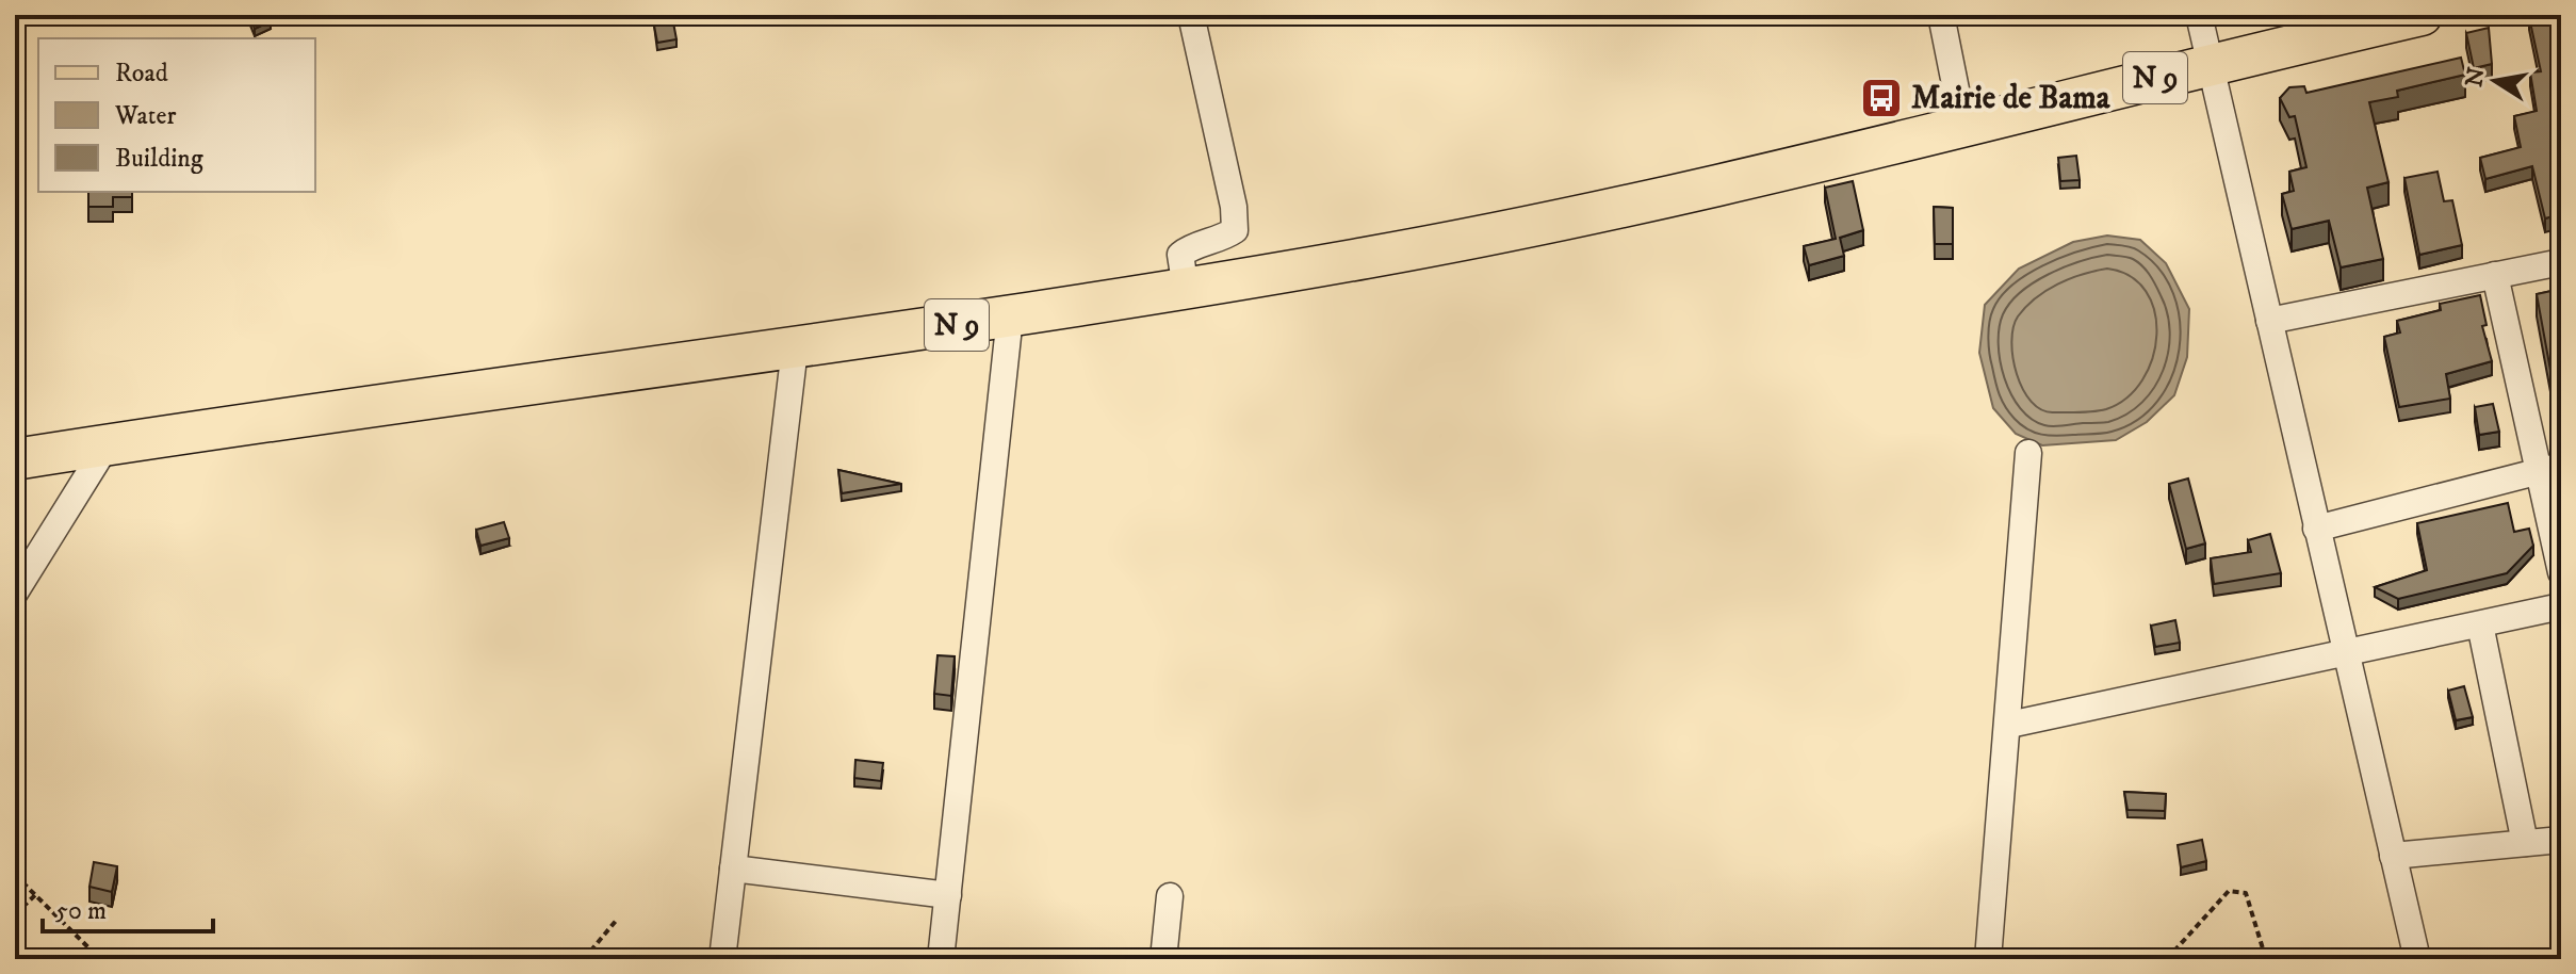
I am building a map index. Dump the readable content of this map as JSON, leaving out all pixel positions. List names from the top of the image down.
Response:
{
  "streets": {
    "main road": ["N 9"]
  },
  "places": {
    "bus stop": ["Mairie de Bama"]
  },
  "legend": ["Road", "Water", "Building"],
  "scale_bar": "50 m",
  "north": "left"
}
